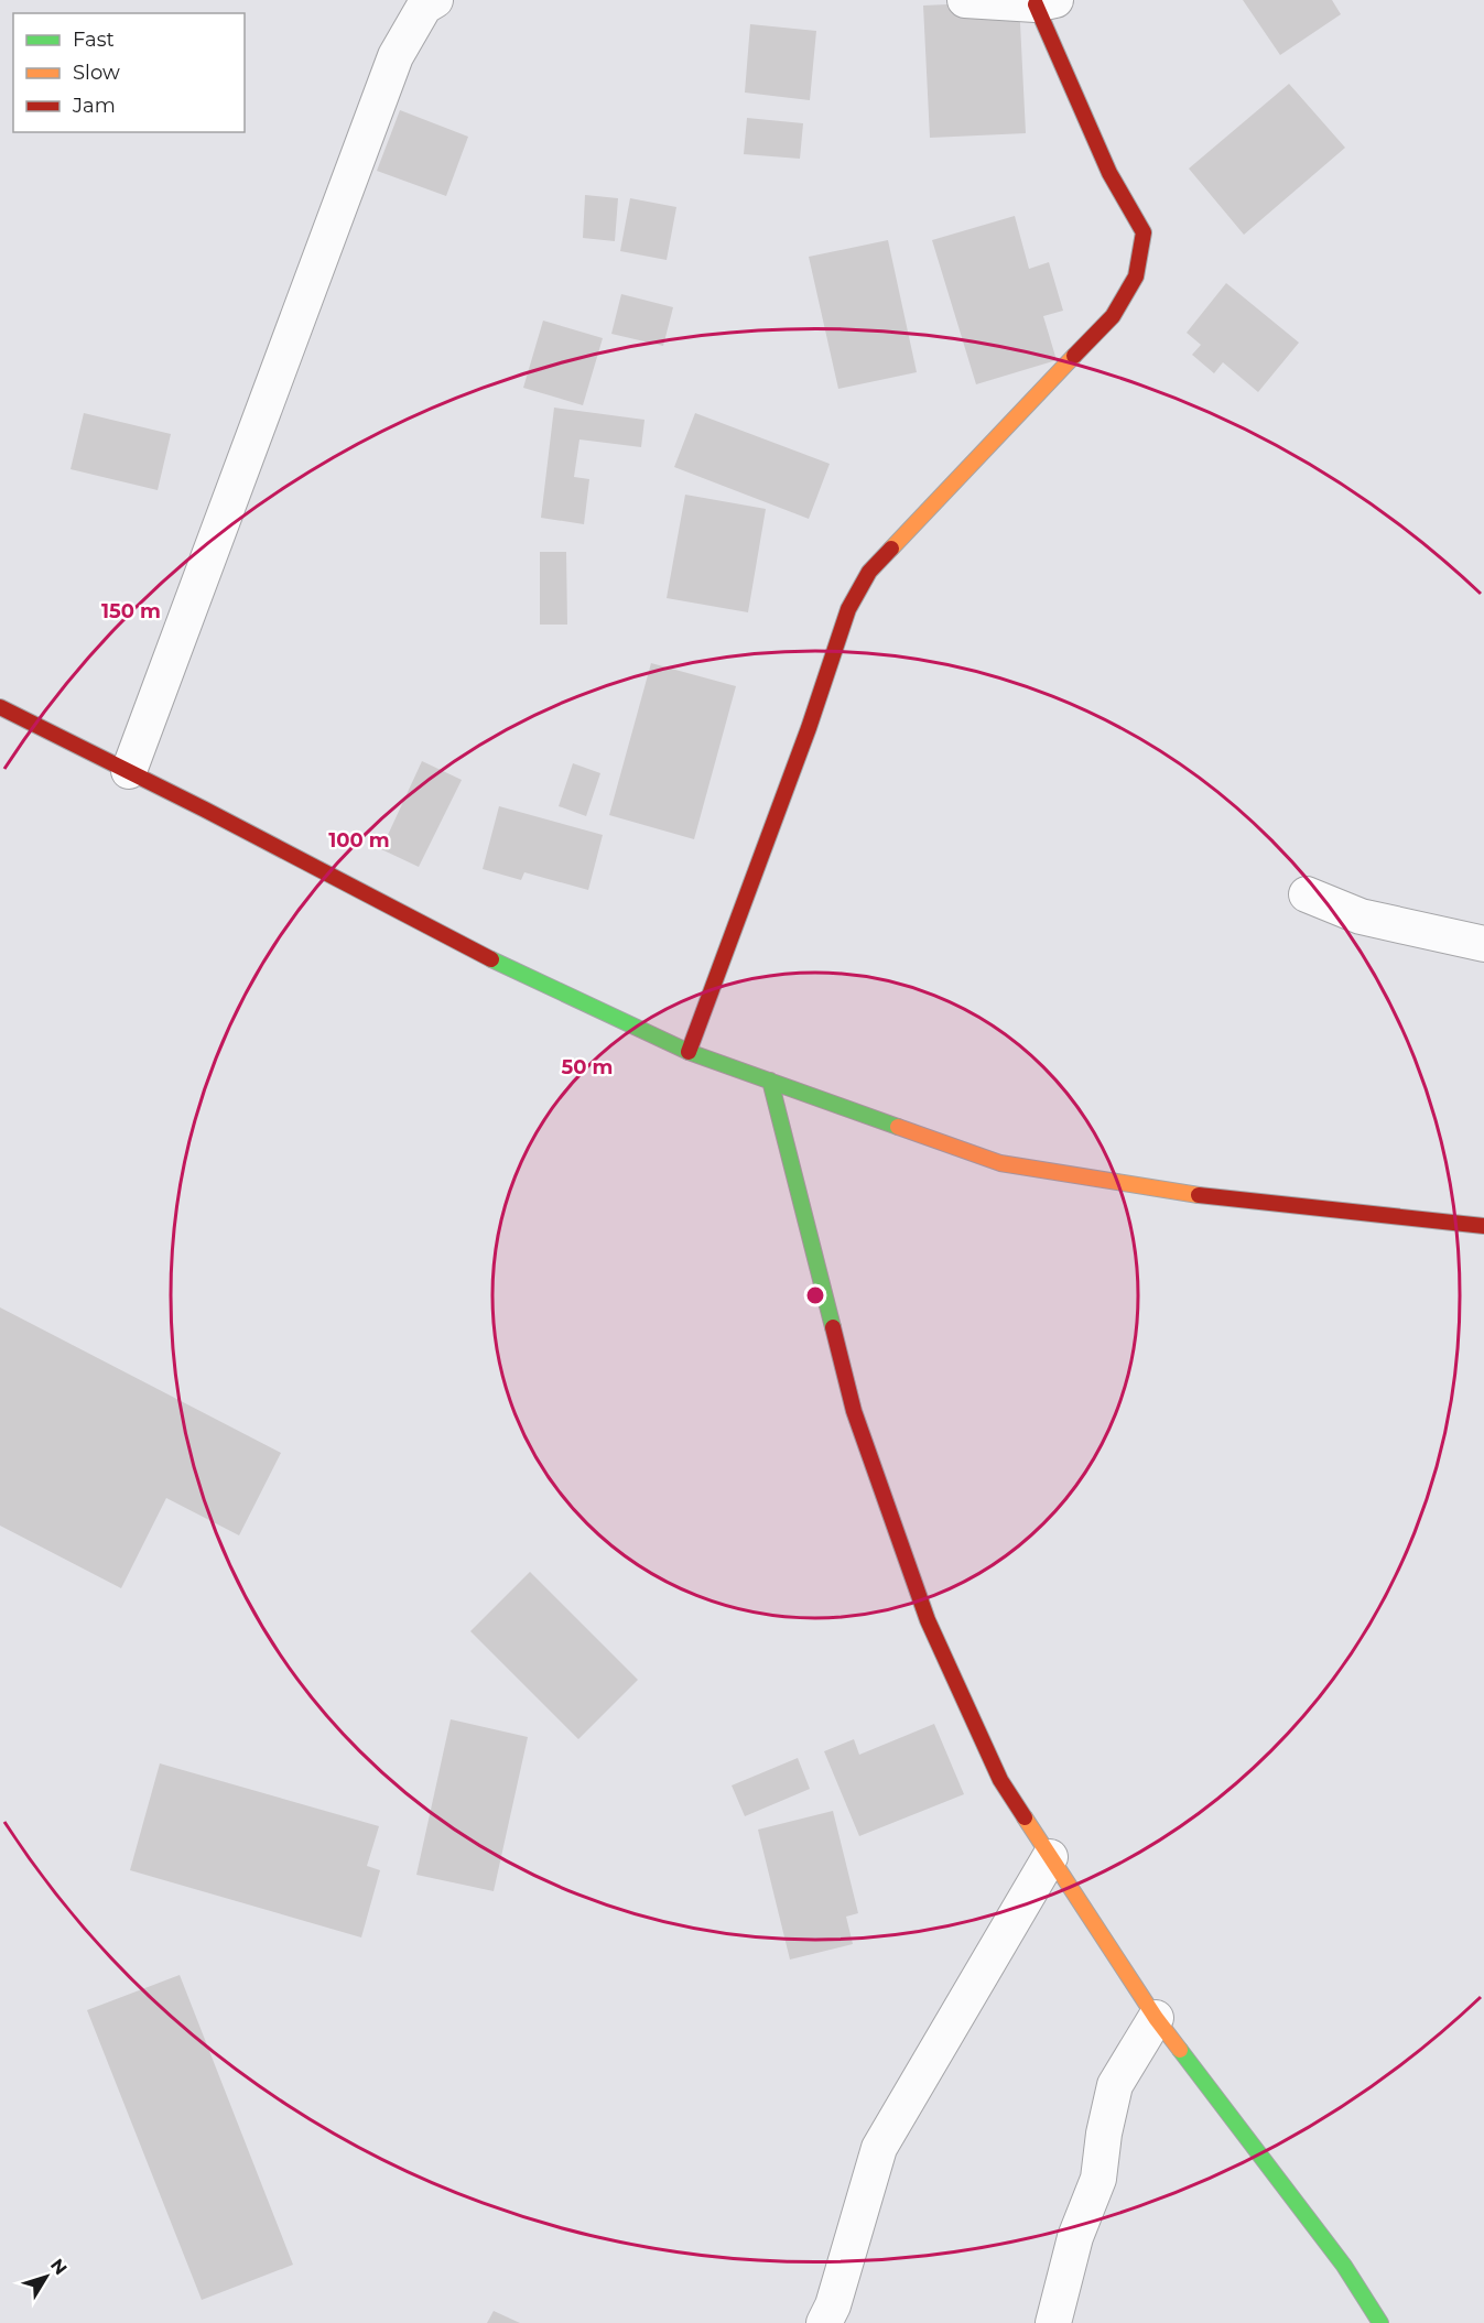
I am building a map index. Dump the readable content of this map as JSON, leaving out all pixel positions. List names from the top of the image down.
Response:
{
  "legend": ["Fast", "Slow", "Jam"],
  "north": "top right",
  "rings": ["150 m", "100 m", "50 m"]
}
